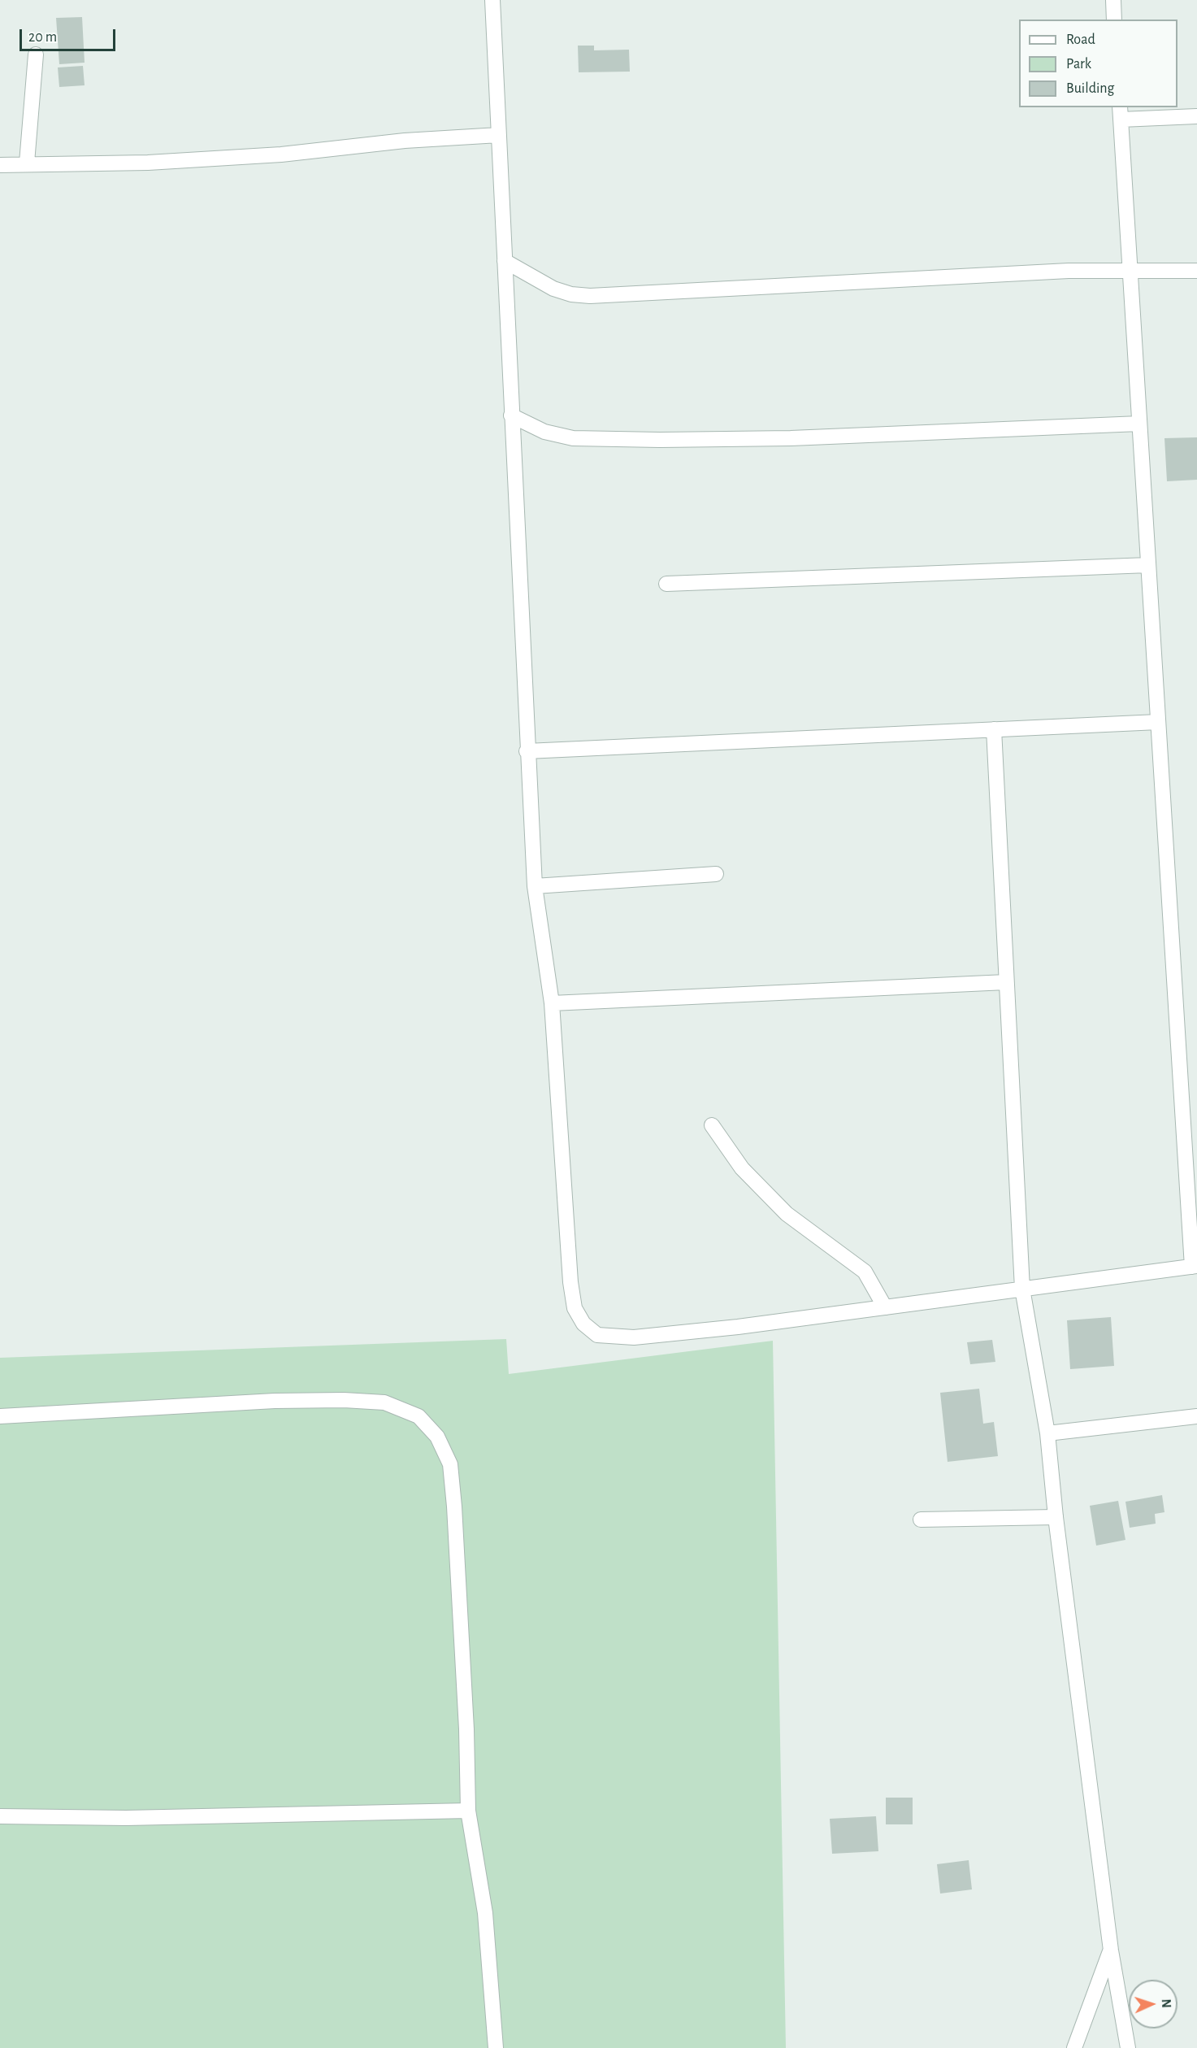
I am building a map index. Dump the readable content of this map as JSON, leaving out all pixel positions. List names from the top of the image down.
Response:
{
  "legend": ["Road", "Park", "Building"],
  "scale_bar": "20 m",
  "north": "right"
}
